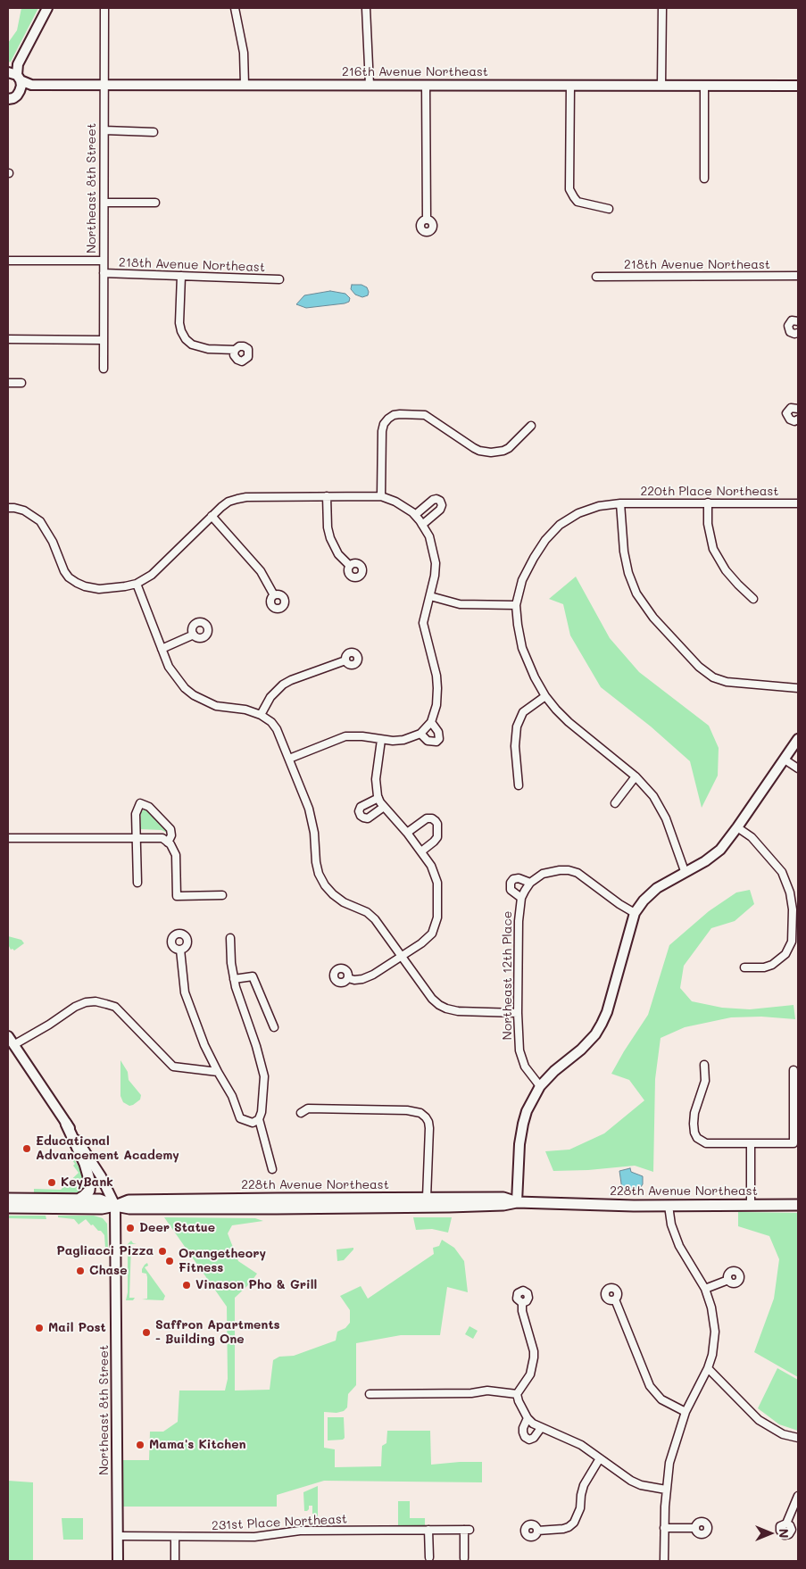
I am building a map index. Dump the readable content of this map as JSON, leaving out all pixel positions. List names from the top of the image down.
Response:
{
  "streets": {
    "main road": ["228th Avenue Northeast"],
    "street": [
      "216th Avenue Northeast",
      "Northeast 8th Street",
      "218th Avenue Northeast",
      "220th Place Northeast",
      "Northeast 12th Place",
      "231st Place Northeast"
    ]
  },
  "crossings": [
    ["216th Avenue Northeast", "Northeast 8th Street"],
    ["Northeast 8th Street", "218th Avenue Northeast"],
    ["Northeast 8th Street", "228th Avenue Northeast"],
    ["Northeast 8th Street", "231st Place Northeast"]
  ],
  "places": [
    "Educational Advancement Academy",
    "KeyBank",
    "Deer Statue",
    "Pagliacci Pizza",
    "Orangetheory Fitness",
    "Chase",
    "Vinason Pho & Grill",
    "Mail Post",
    "Saffron Apartments - Building One",
    "Mama's Kitchen"
  ],
  "north": "right"
}
